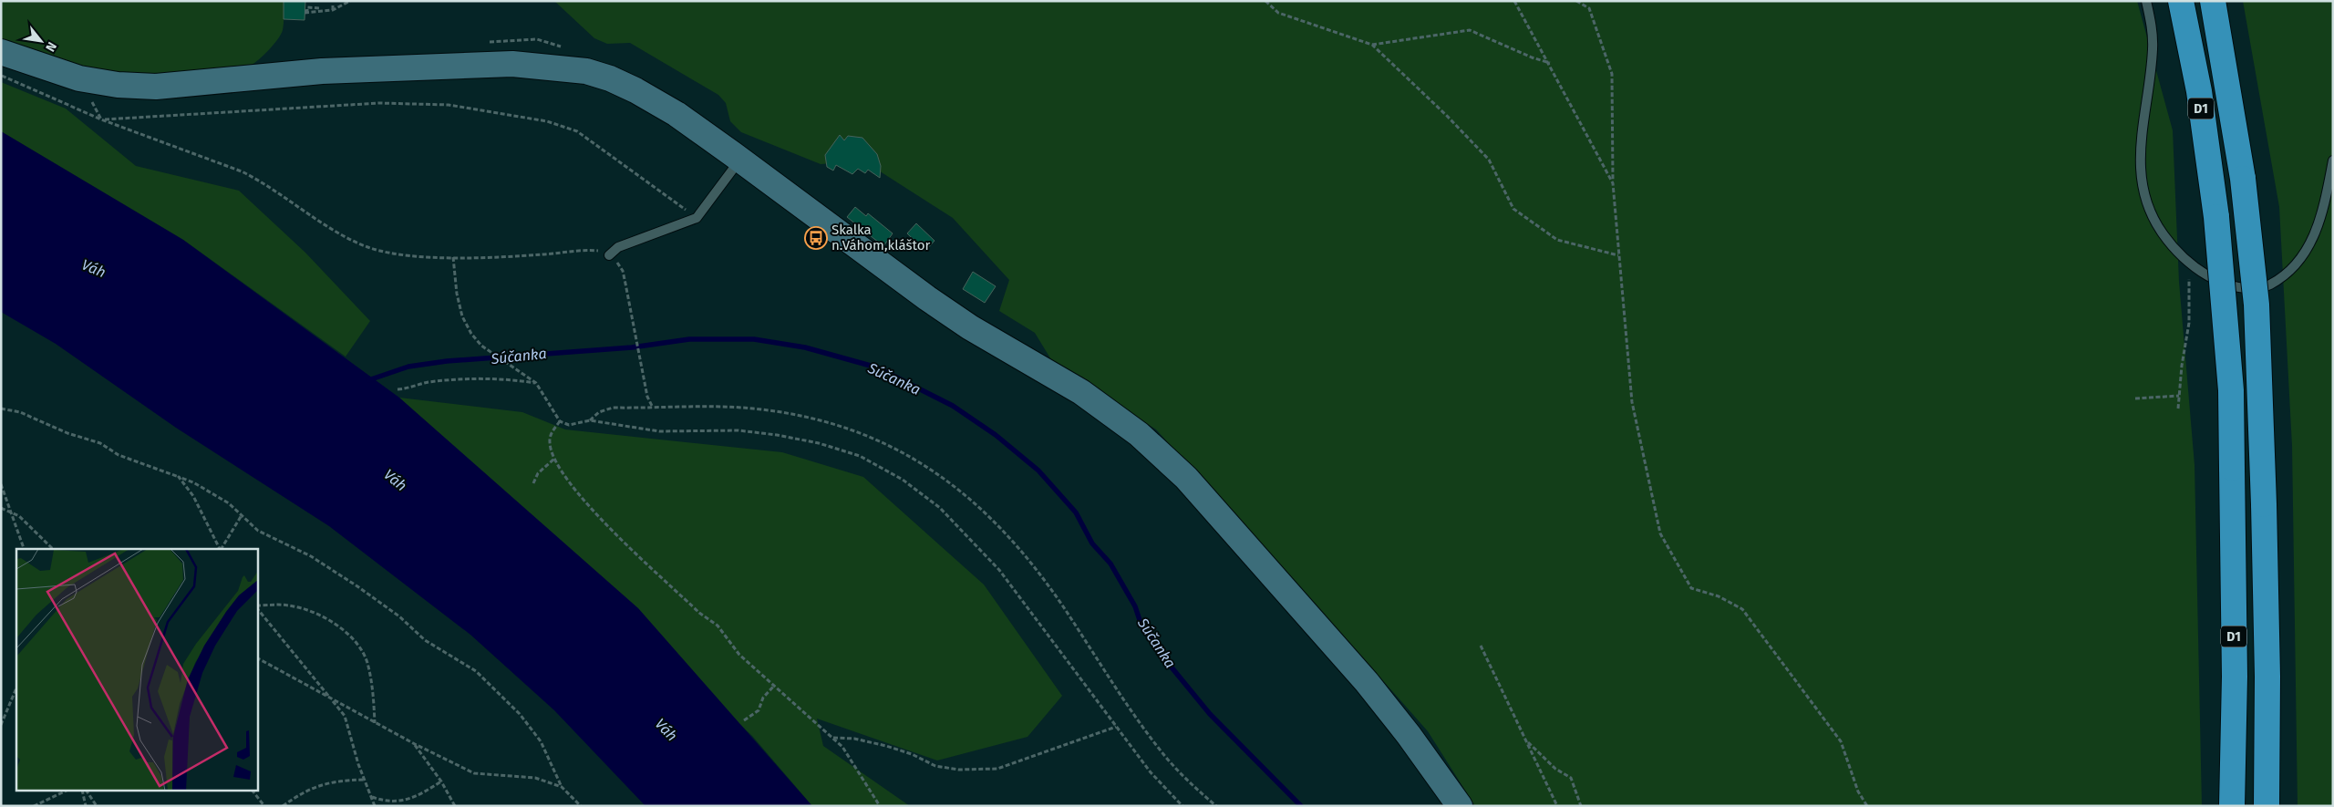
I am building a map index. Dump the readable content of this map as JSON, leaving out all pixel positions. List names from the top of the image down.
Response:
{
  "streets": {
    "highway": ["D1"]
  },
  "water": ["Váh", "Súčanka"],
  "places": {
    "bus stop": ["Skalka n.Váhom,kláštor"]
  },
  "north": "bottom right"
}
